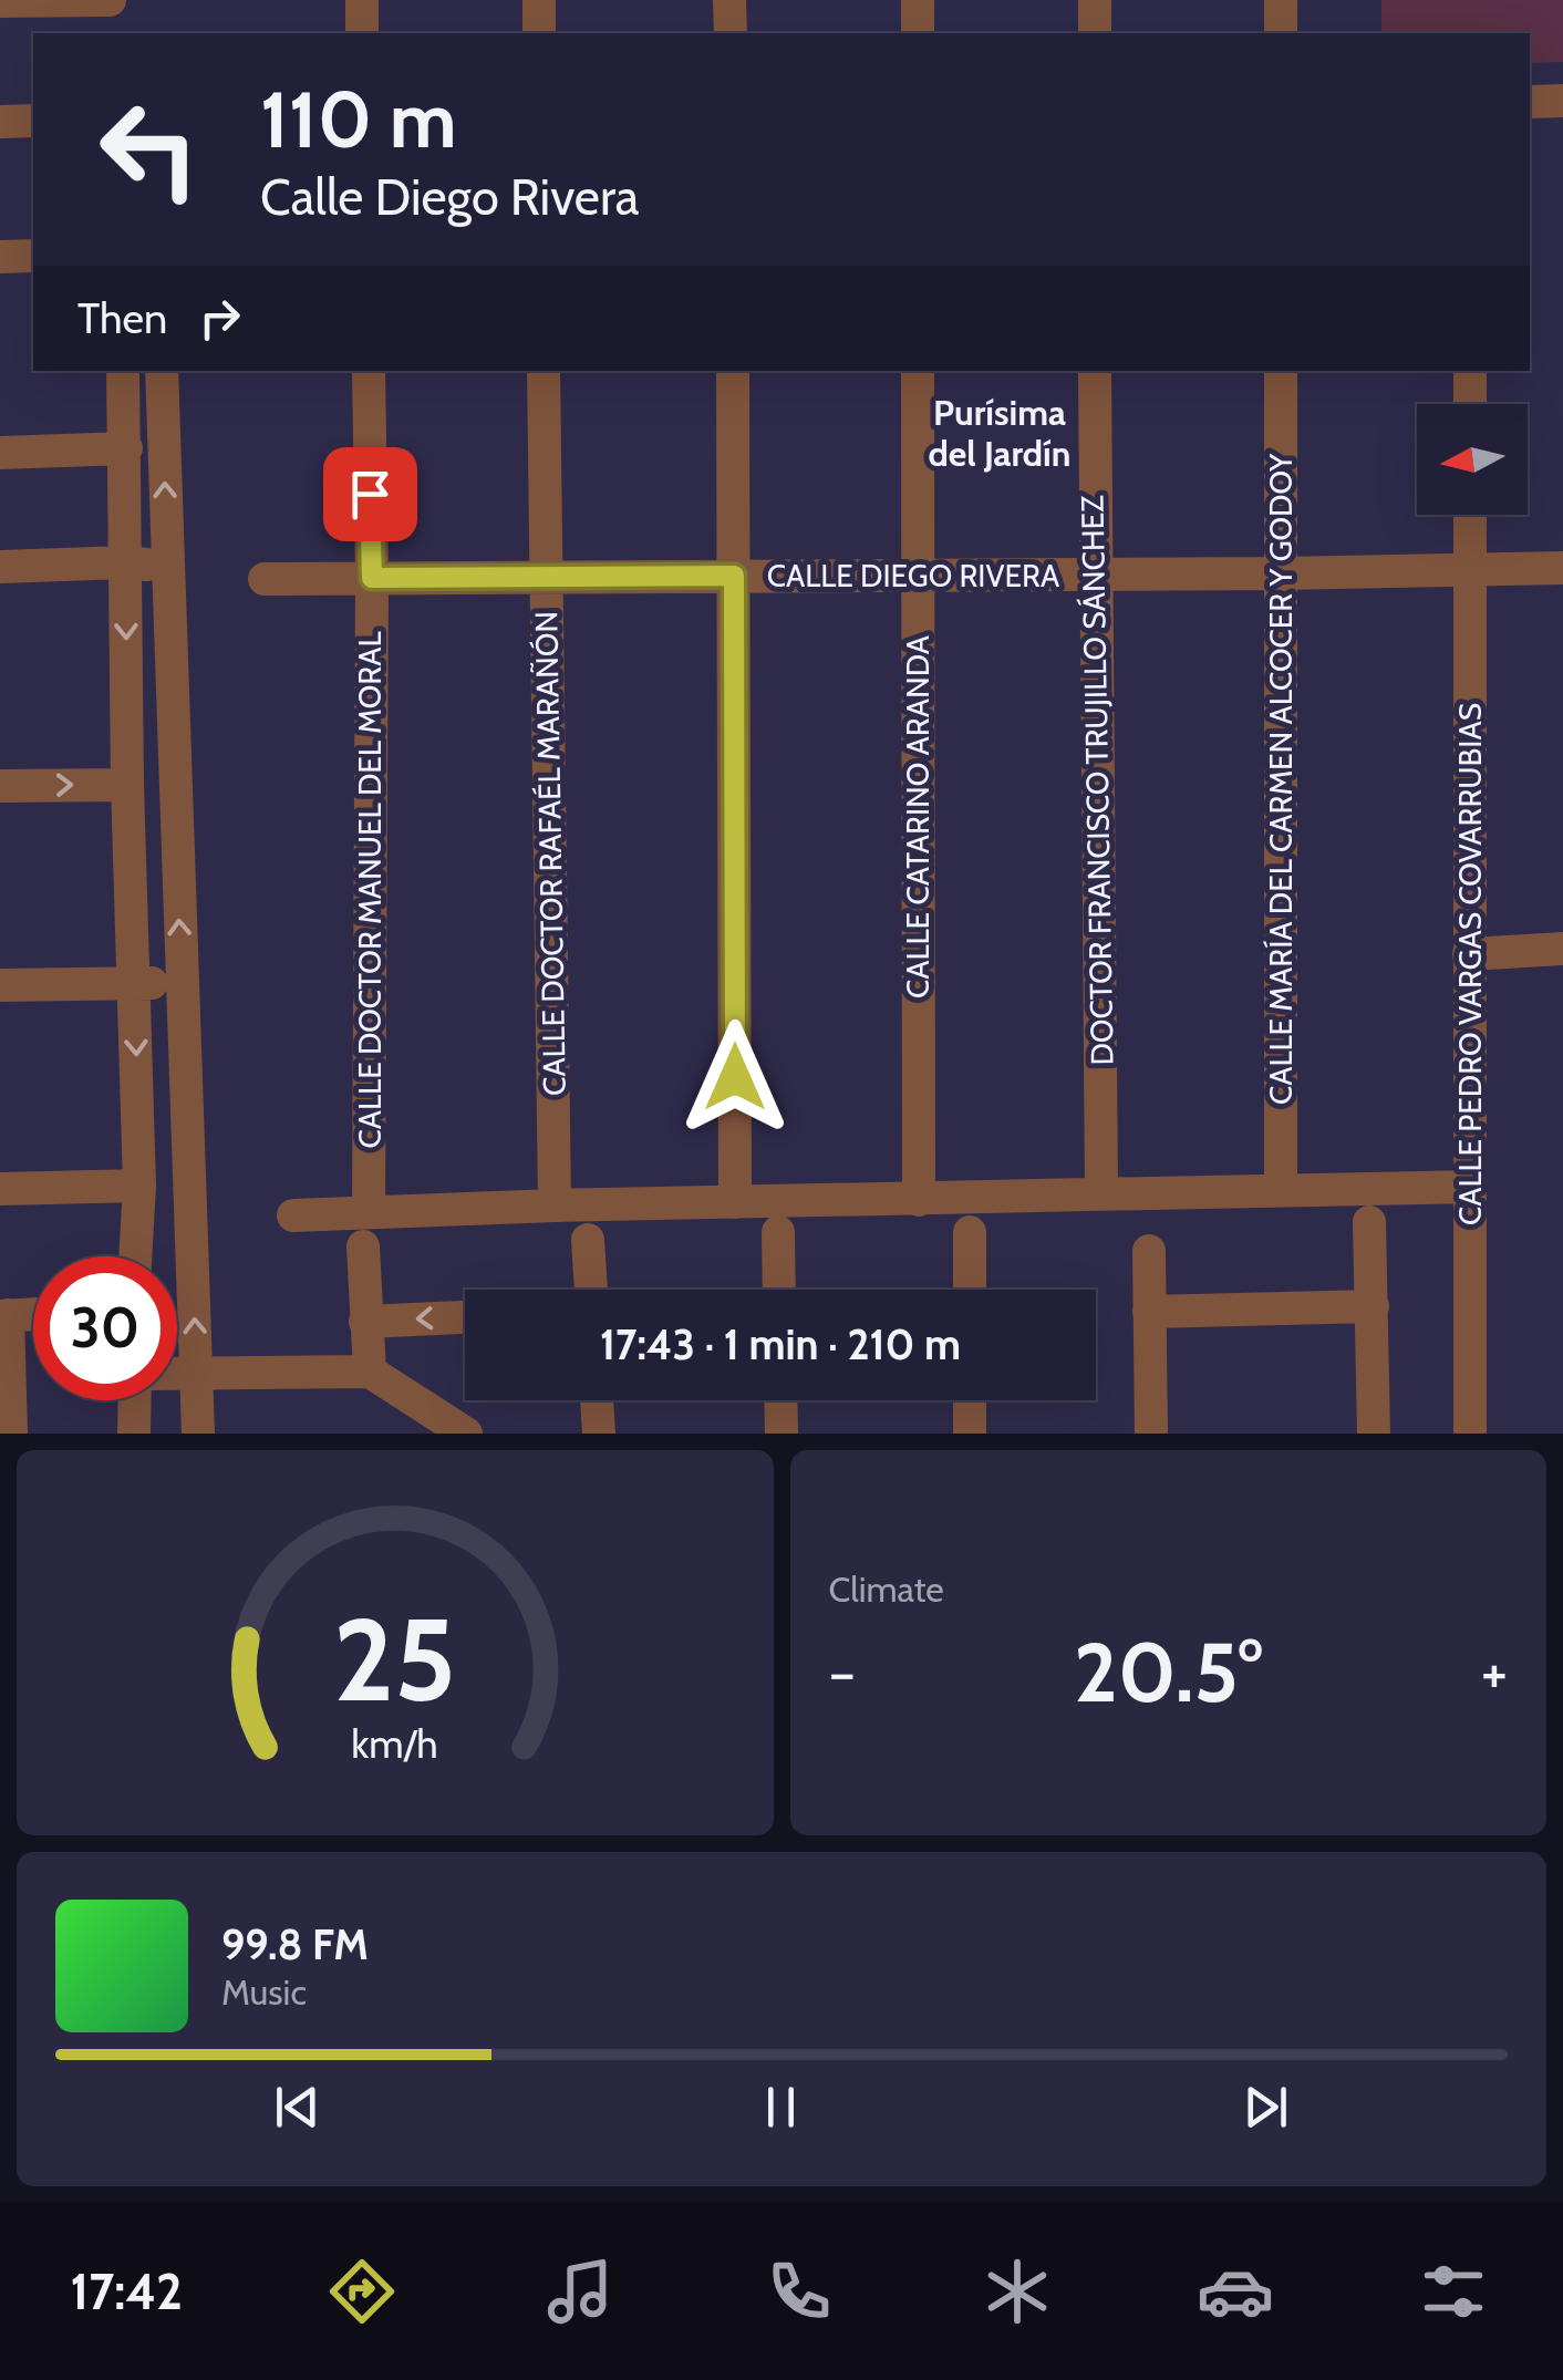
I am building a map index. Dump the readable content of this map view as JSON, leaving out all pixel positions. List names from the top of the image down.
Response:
{
  "streets": {
    "street": [
      "CALLE DIEGO RIVERA",
      "CALLE MARÍA DEL CARMEN ALCOCER Y GODOY",
      "DOCTOR FRANCISCO TRUJILLO SÁNCHEZ",
      "CALLE CATARINO ARANDA",
      "CALLE DOCTOR RAFAÉL MARAÑÓN",
      "CALLE DOCTOR MANUEL DEL MORAL",
      "CALLE PEDRO VARGAS COVARRUBIAS"
    ]
  },
  "crossings": [
    ["CALLE DIEGO RIVERA", "CALLE MARÍA DEL CARMEN ALCOCER Y GODOY"],
    ["CALLE DIEGO RIVERA", "DOCTOR FRANCISCO TRUJILLO SÁNCHEZ"],
    ["CALLE DIEGO RIVERA", "CALLE CATARINO ARANDA"],
    ["CALLE DIEGO RIVERA", "CALLE DOCTOR RAFAÉL MARAÑÓN"],
    ["CALLE DIEGO RIVERA", "CALLE DOCTOR MANUEL DEL MORAL"],
    ["CALLE DIEGO RIVERA", "CALLE PEDRO VARGAS COVARRUBIAS"]
  ],
  "districts": ["Purísima del Jardín"],
  "north": "left",
  "page": {
    "turn": ["110 m", "Calle Diego Rivera"],
    "then": "Then",
    "limit": "30",
    "trip": "17:43 · 1 min · 210 m",
    "tile": "Climate",
    "heat": ["−", "20.5°", "+"],
    "song": ["99.8 FM", "Music"],
    "tabs": "17:42",
    "gauge": ["25", "km/h"]
  }
}
